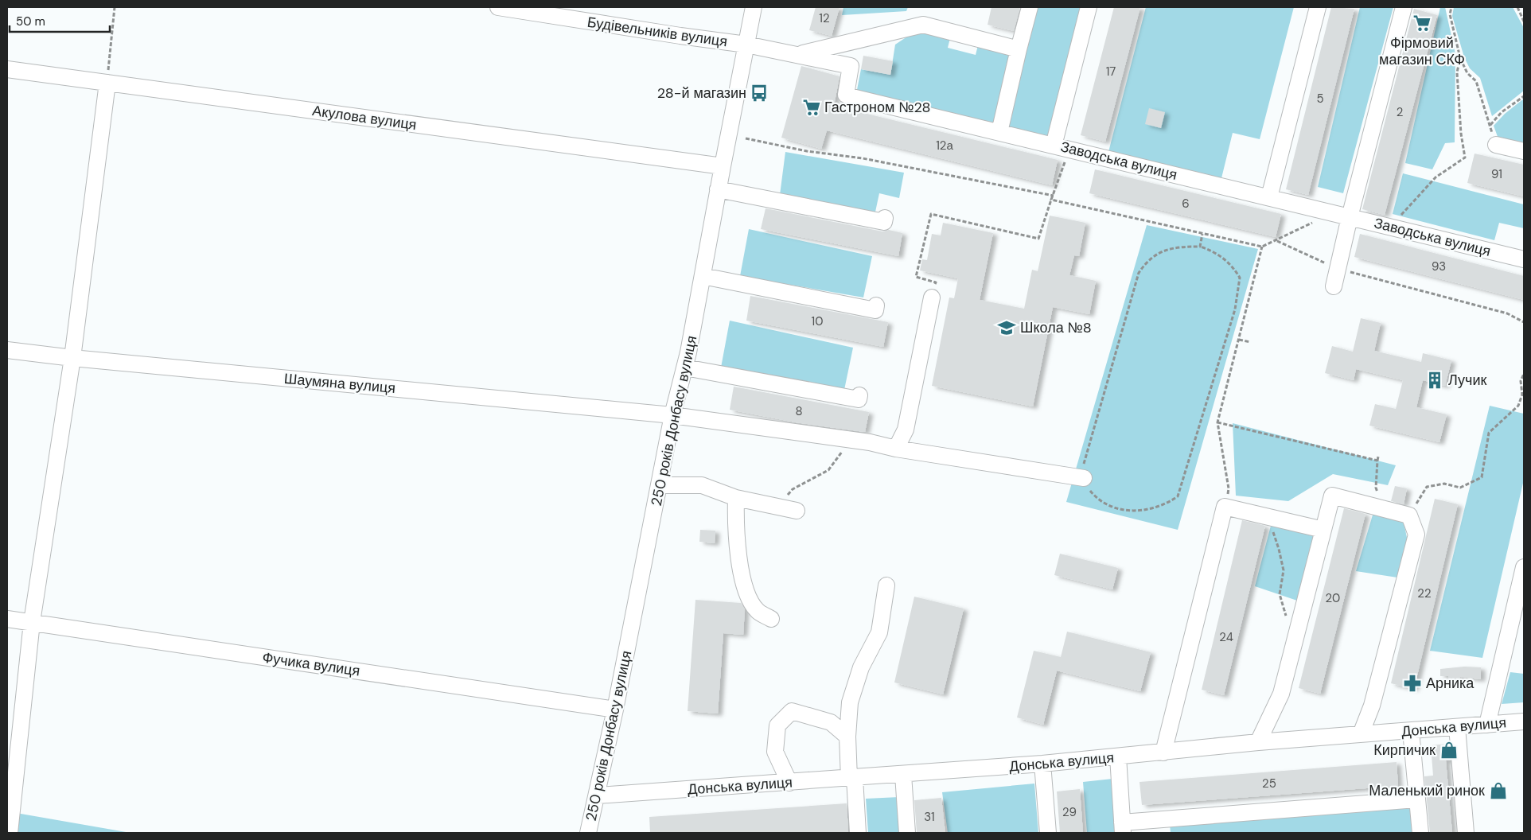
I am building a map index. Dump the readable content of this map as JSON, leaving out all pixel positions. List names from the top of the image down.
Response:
{
  "streets": {
    "street": [
      "Будівельників вулиця",
      "Акулова вулиця",
      "Заводська вулиця",
      "Шаумяна вулиця",
      "250 років Донбасу вулиця",
      "Фучика вулиця",
      "Донська вулиця"
    ]
  },
  "crossings": [
    ["Будівельників вулиця", "Заводська вулиця"],
    ["Будівельників вулиця", "250 років Донбасу вулиця"],
    ["Акулова вулиця", "250 років Донбасу вулиця"],
    ["Заводська вулиця", "250 років Донбасу вулиця"],
    ["Шаумяна вулиця", "250 років Донбасу вулиця"],
    ["250 років Донбасу вулиця", "Фучика вулиця"],
    ["250 років Донбасу вулиця", "Донська вулиця"]
  ],
  "places": {
    "supermarket": ["Фірмовий магазин СКФ", "Гастроном №28"],
    "bus stop": ["28-й магазин"],
    "school or university": ["Школа №8"],
    "building": ["Лучик"],
    "pharmacy": ["Арника"],
    "shop": ["Кирпичик", "Маленький ринок"]
  },
  "house_numbers": [
    "12",
    "17",
    "5",
    "2",
    "12а",
    "91",
    "6",
    "93",
    "10",
    "8",
    "22",
    "20",
    "24",
    "25",
    "29",
    "31"
  ],
  "scale_bar": "50 m"
}
